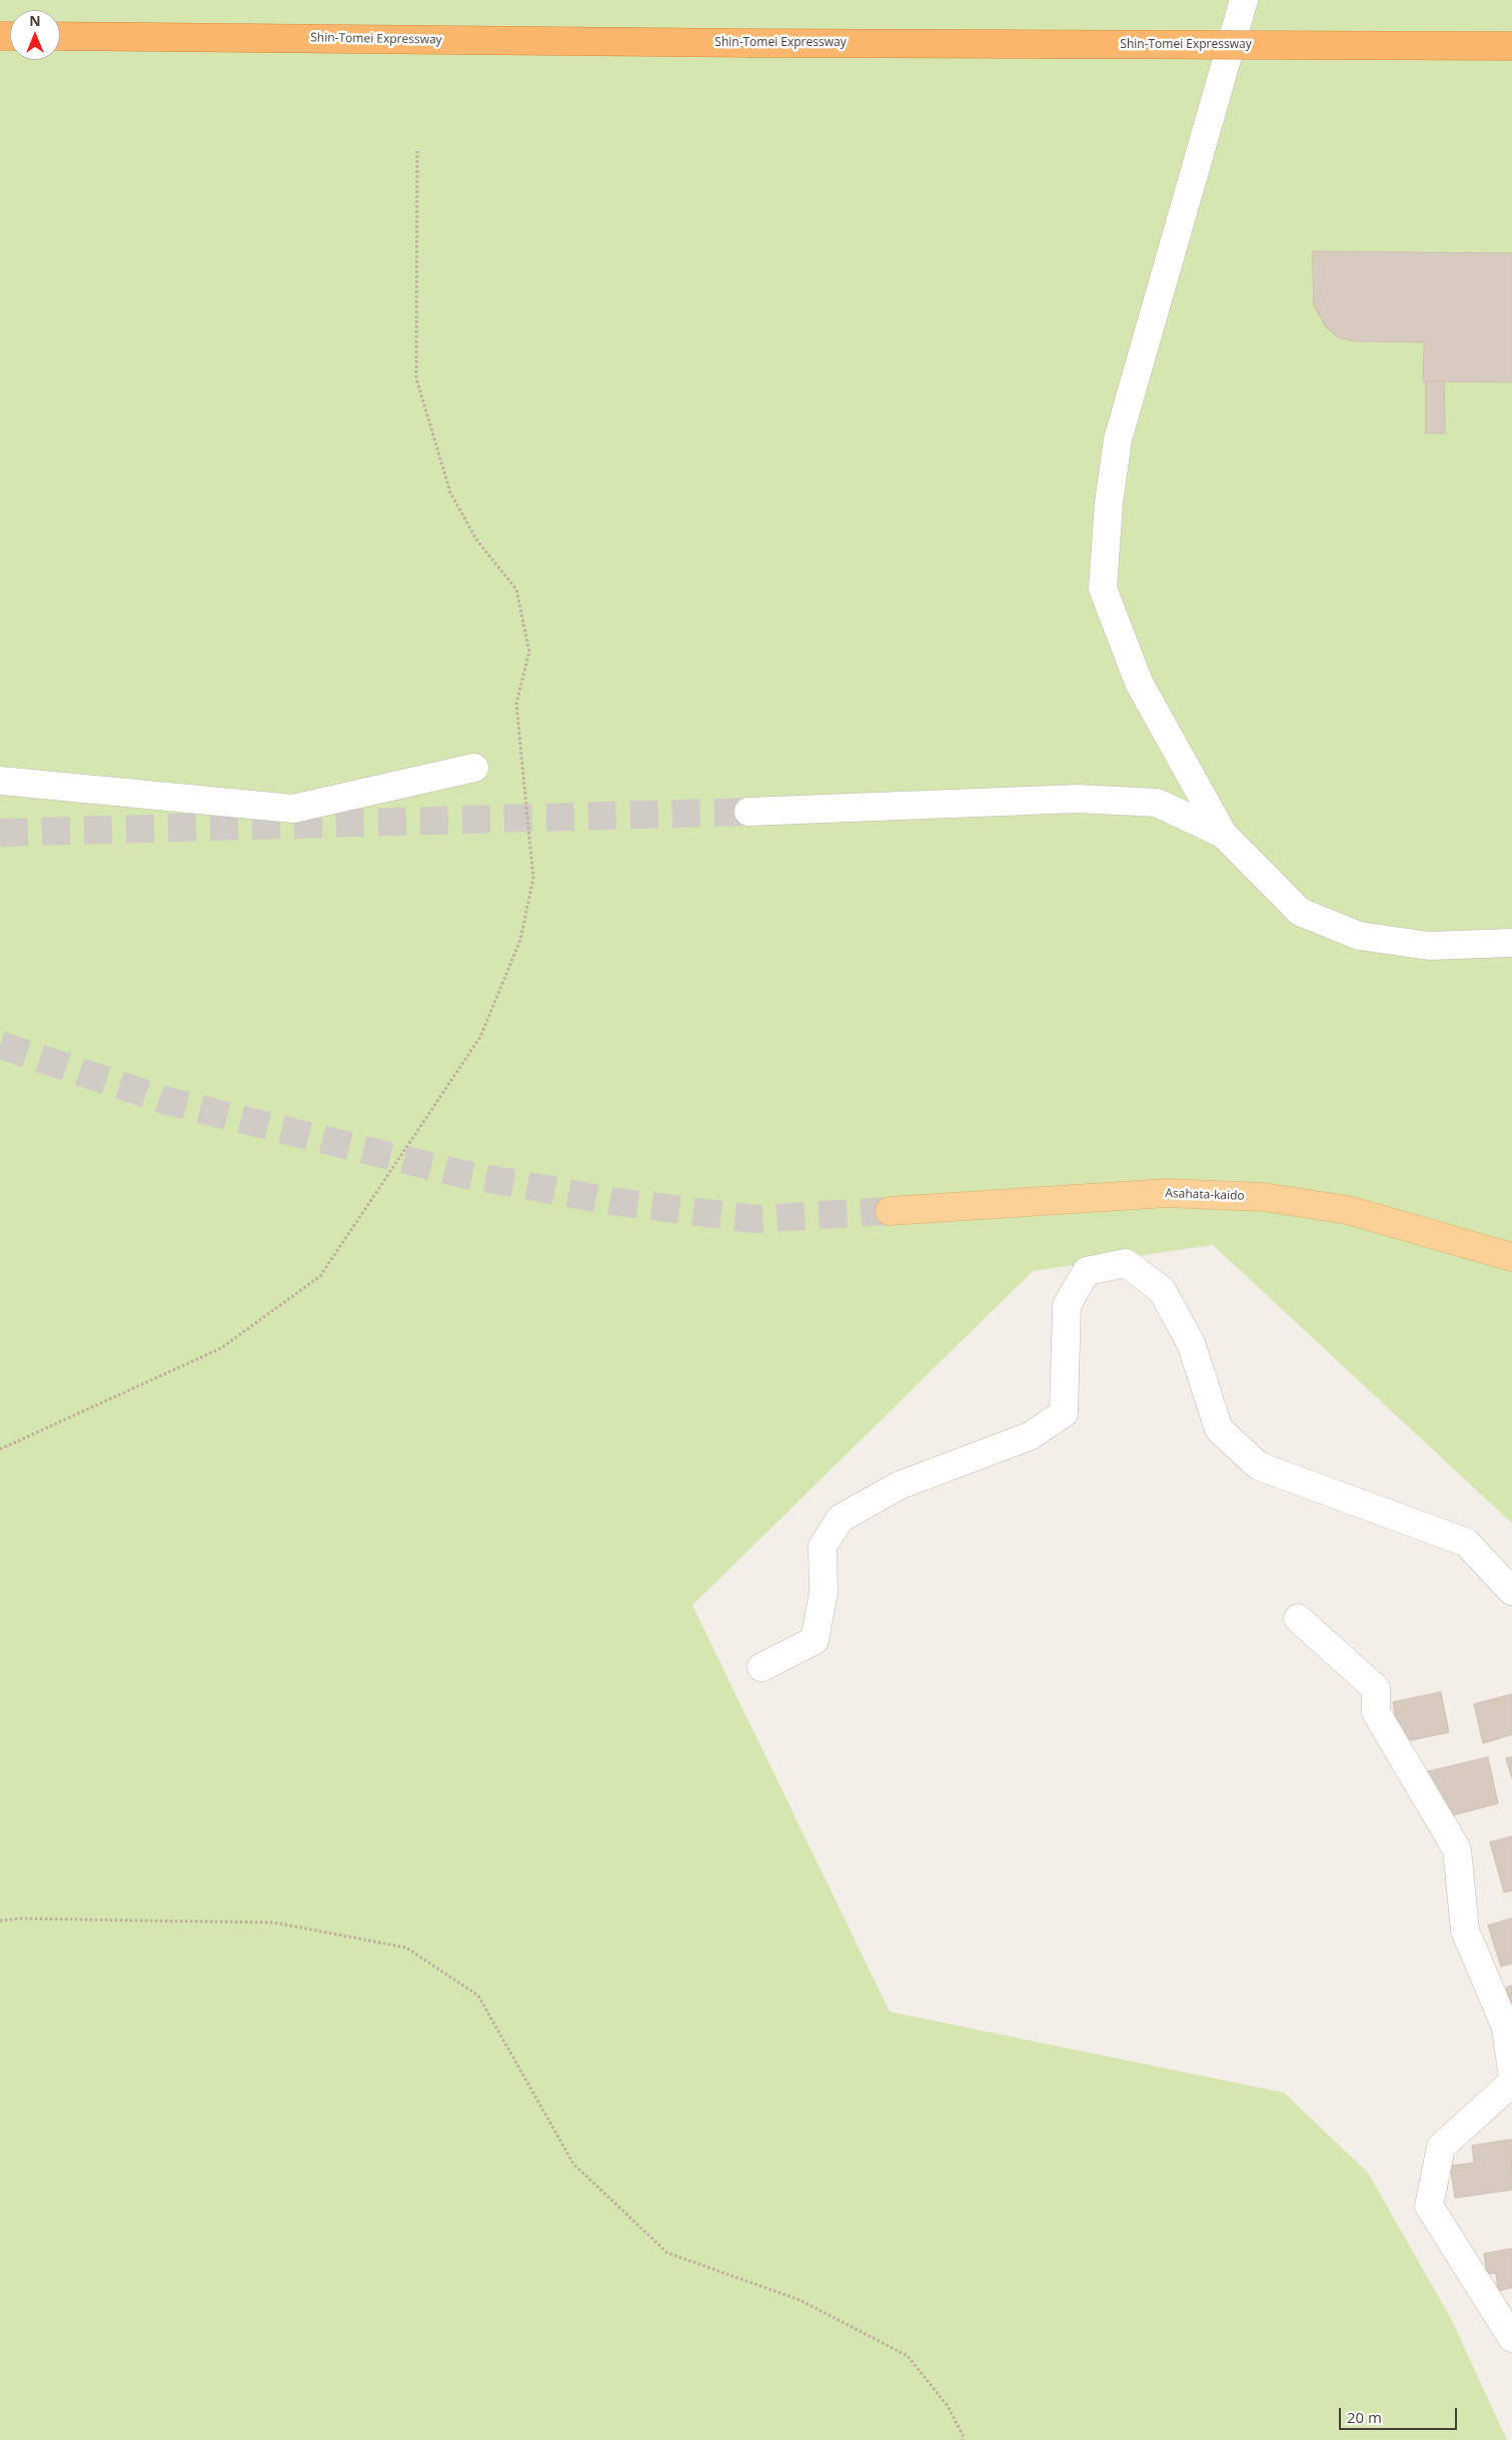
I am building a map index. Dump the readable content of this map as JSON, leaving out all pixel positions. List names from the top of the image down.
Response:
{
  "streets": {
    "highway": ["Shin-Tomei Expressway"],
    "main road": ["Asahata-kaido"]
  },
  "scale_bar": "20 m",
  "north": "top"
}
